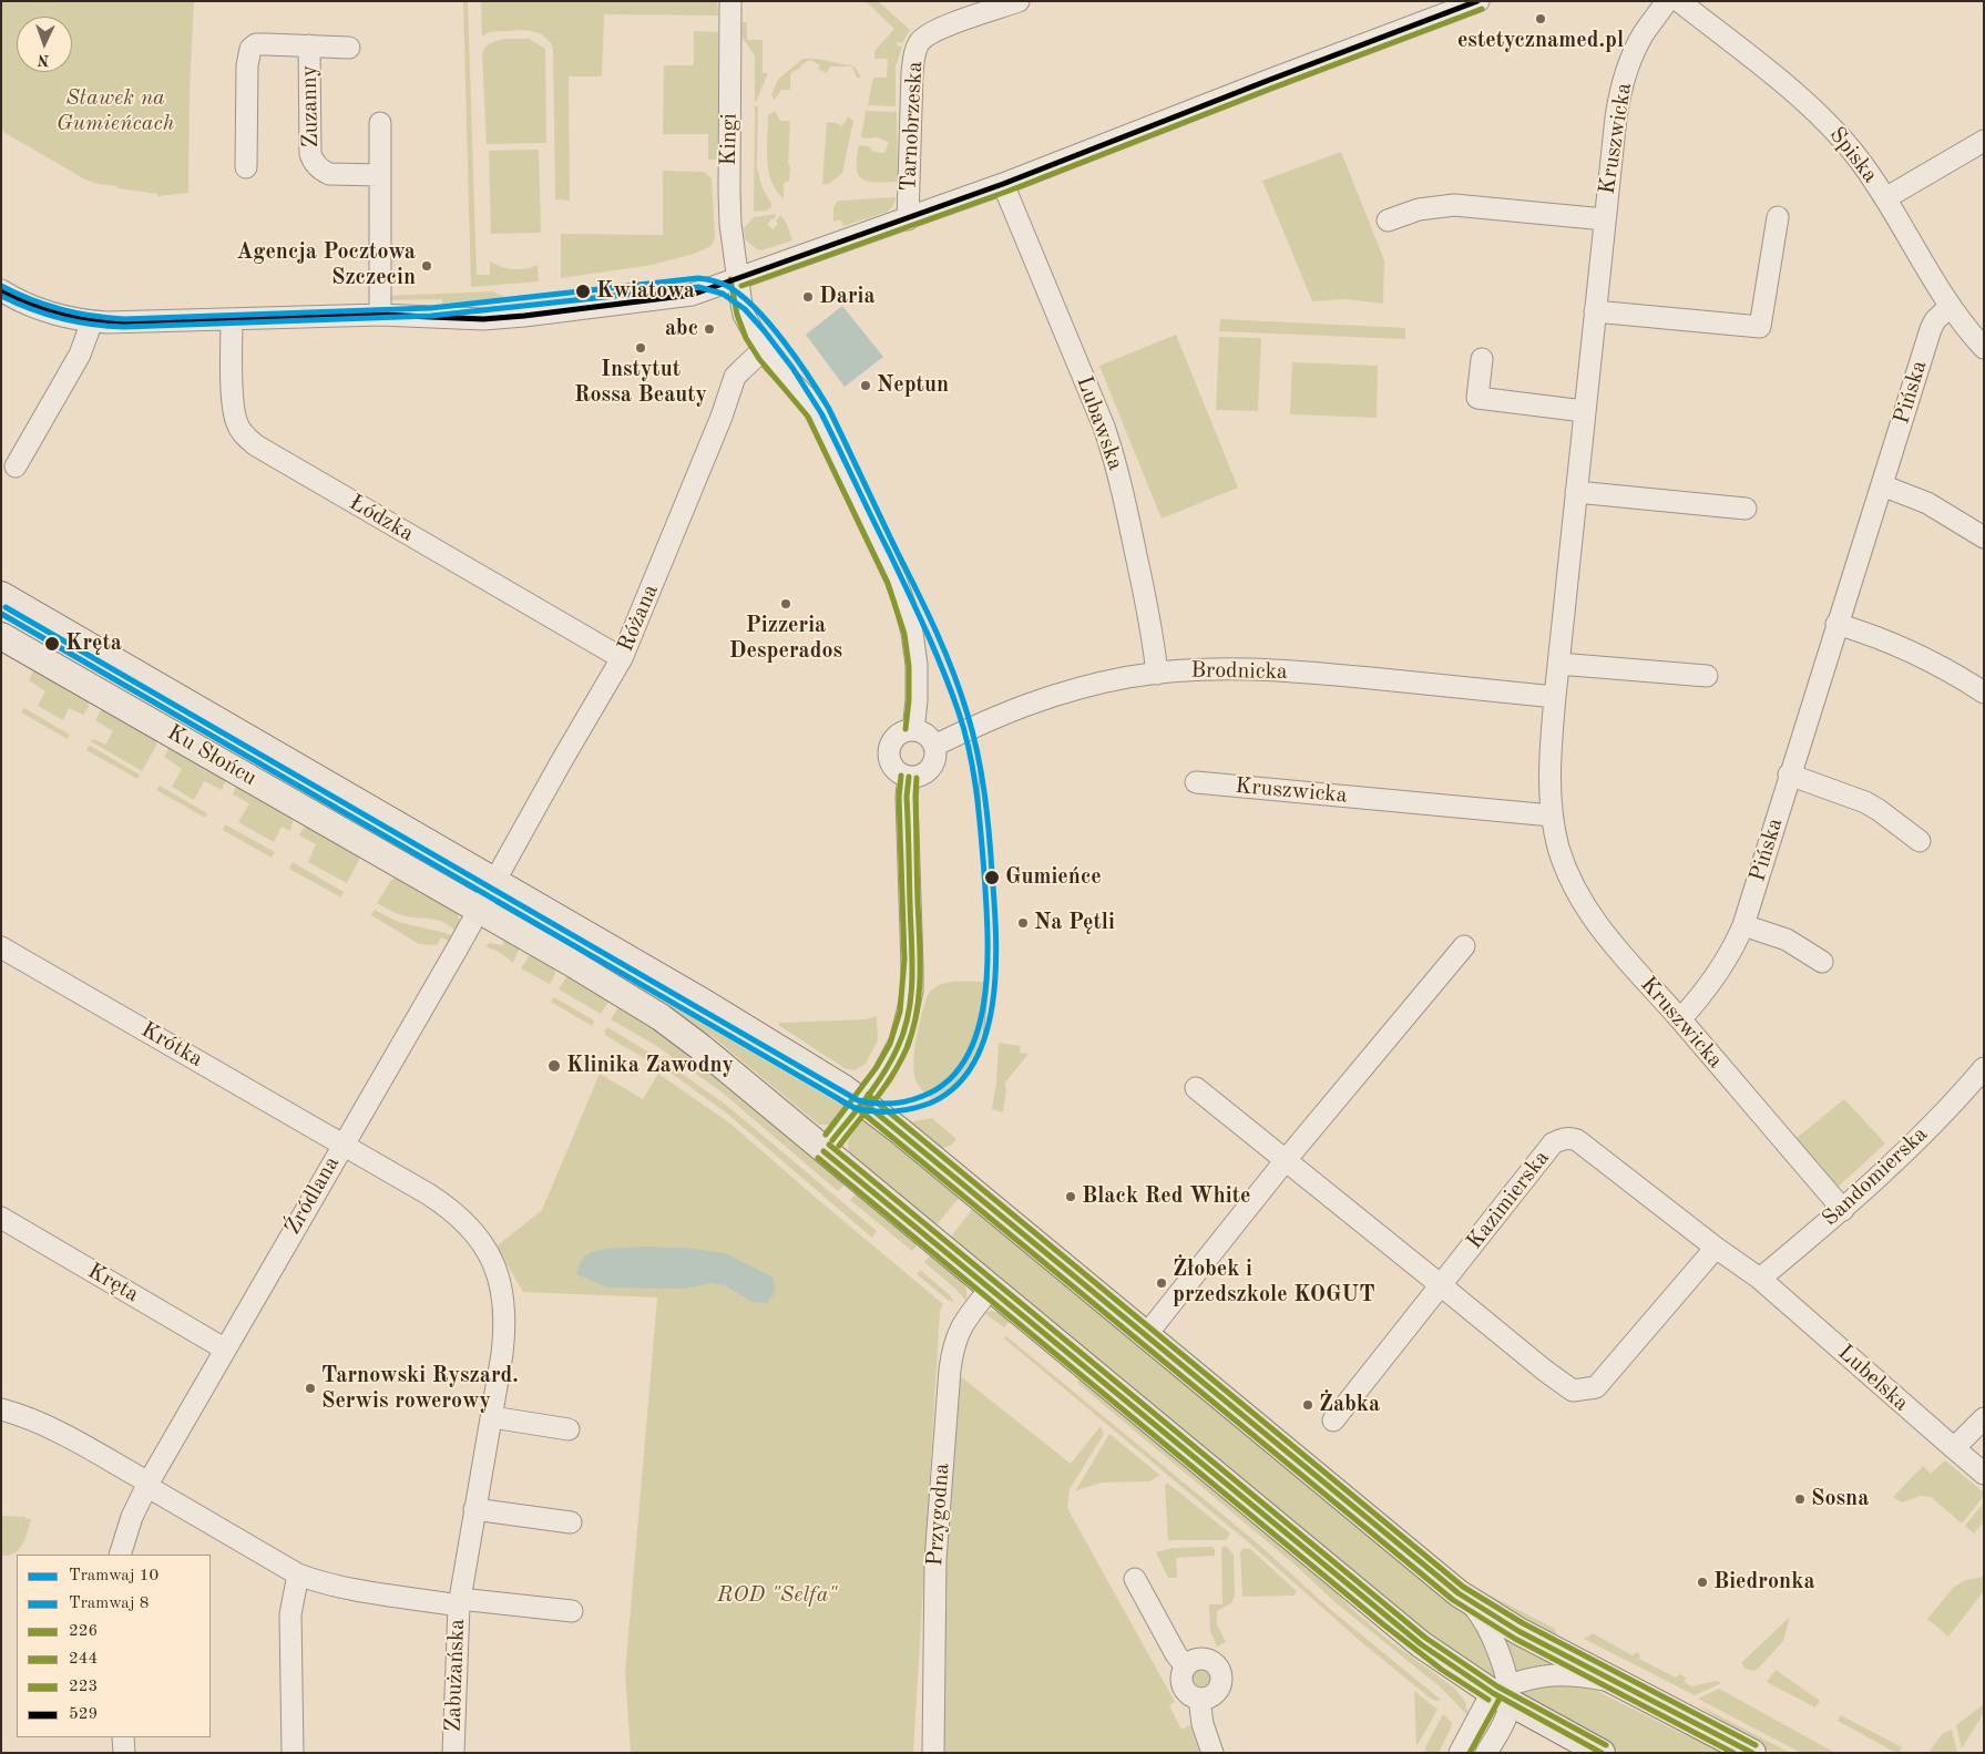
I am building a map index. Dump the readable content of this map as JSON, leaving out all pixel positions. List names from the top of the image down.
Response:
{
  "streets": {
    "main road": ["Ku Słońcu"],
    "street": [
      "Zuzanny",
      "Tarnobrzeska",
      "Kruszwicka",
      "Kingi",
      "Spiska",
      "Pińska",
      "Lubawska",
      "Łódzka",
      "Różana",
      "Brodnicka",
      "Krótka",
      "Sandomierska",
      "Źródlana",
      "Kazimierska",
      "Kręta",
      "Lubelska",
      "Przygodna",
      "Zabużańska"
    ]
  },
  "crossings": [
    ["Kruszwicka", "Pińska"],
    ["Kruszwicka", "Brodnicka"],
    ["Kruszwicka", "Sandomierska"],
    ["Spiska", "Pińska"],
    ["Lubawska", "Brodnicka"],
    ["Łódzka", "Różana"],
    ["Różana", "Ku Słońcu"],
    ["Ku Słońcu", "Źródlana"],
    ["Ku Słońcu", "Przygodna"],
    ["Krótka", "Źródlana"],
    ["Krótka", "Zabużańska"],
    ["Sandomierska", "Kazimierska"],
    ["Sandomierska", "Lubelska"],
    ["Źródlana", "Kręta"],
    ["Źródlana", "Zabużańska"],
    ["Kazimierska", "Lubelska"]
  ],
  "parks": ["Stawek na Gumieńcach", "ROD \"Selfa\""],
  "places": [
    "estetycznamed.pl",
    "Agencja Pocztowa Szczecin",
    "Kwiatowa",
    "Daria",
    "abc",
    "Instytut Rossa Beauty",
    "Neptun",
    "Pizzeria Desperados",
    "Kręta",
    "Gumieńce",
    "Na Pętli",
    "Klinika Zawodny",
    "Black Red White",
    "Żłobek i przedszkole KOGUT",
    "Tarnowski Ryszard. Serwis rowerowy",
    "Żabka",
    "Sosna",
    "Biedronka"
  ],
  "lines": [
    "transit line 529",
    "transit line 244",
    "tram line 10",
    "tram line 8",
    "transit line 223",
    "transit line 226"
  ],
  "legend": [
    "Tramwaj 10",
    "Tramwaj 8",
    "226",
    "244",
    "223",
    "529"
  ],
  "north": "bottom"
}
